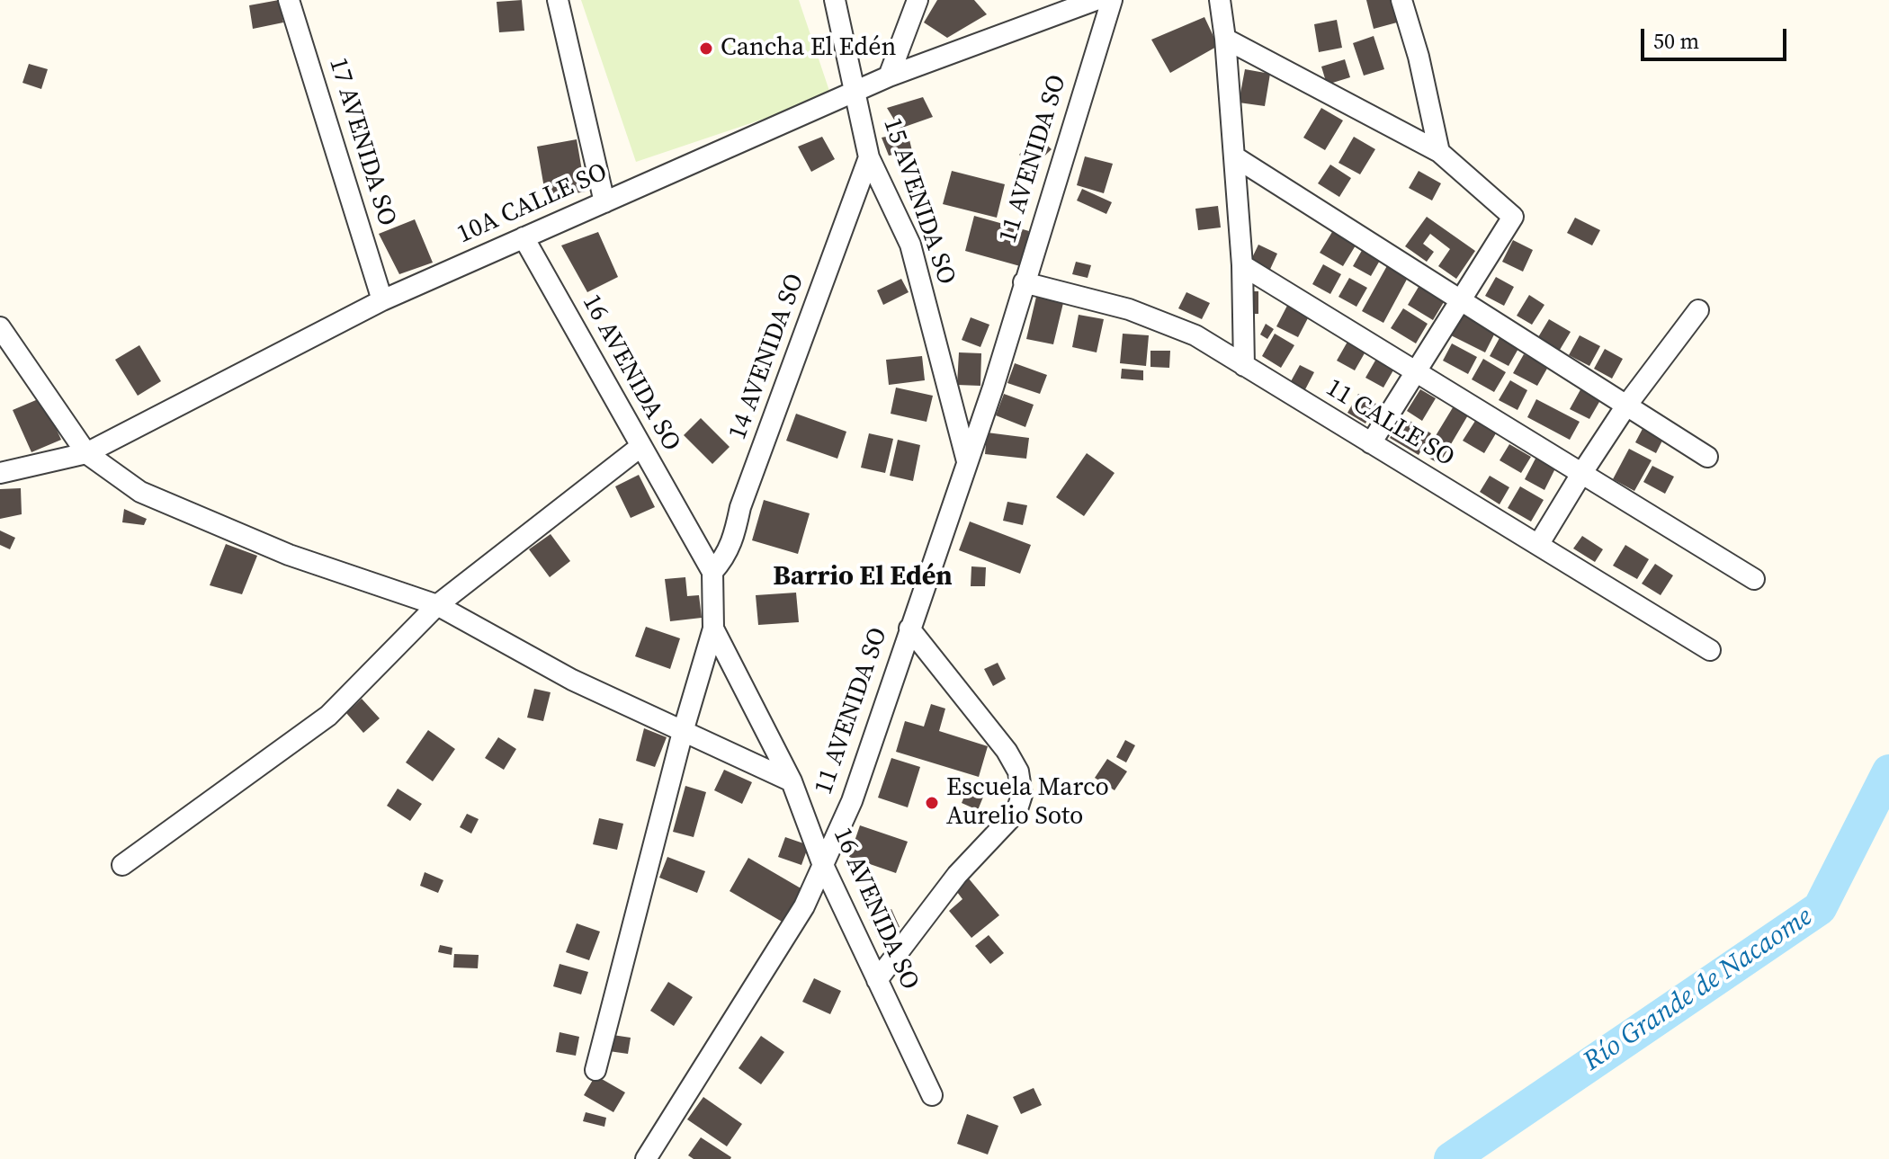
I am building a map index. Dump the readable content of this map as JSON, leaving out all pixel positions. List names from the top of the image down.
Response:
{
  "streets": {
    "street": [
      "17 AVENIDA SO",
      "11 AVENIDA SO",
      "15 AVENIDA SO",
      "10A CALLE SO",
      "14 AVENIDA SO",
      "16 AVENIDA SO",
      "11 CALLE SO"
    ]
  },
  "crossings": [
    ["17 AVENIDA SO", "10A CALLE SO"],
    ["11 AVENIDA SO", "15 AVENIDA SO"],
    ["11 AVENIDA SO", "16 AVENIDA SO"],
    ["11 AVENIDA SO", "11 CALLE SO"],
    ["15 AVENIDA SO", "10A CALLE SO"],
    ["15 AVENIDA SO", "14 AVENIDA SO"],
    ["10A CALLE SO", "16 AVENIDA SO"],
    ["14 AVENIDA SO", "16 AVENIDA SO"]
  ],
  "districts": ["Barrio El Edén"],
  "water": ["Río Grande de Nacaome"],
  "places": ["Cancha El Edén", "Escuela Marco Aurelio Soto"],
  "scale_bar": "50 m"
}
